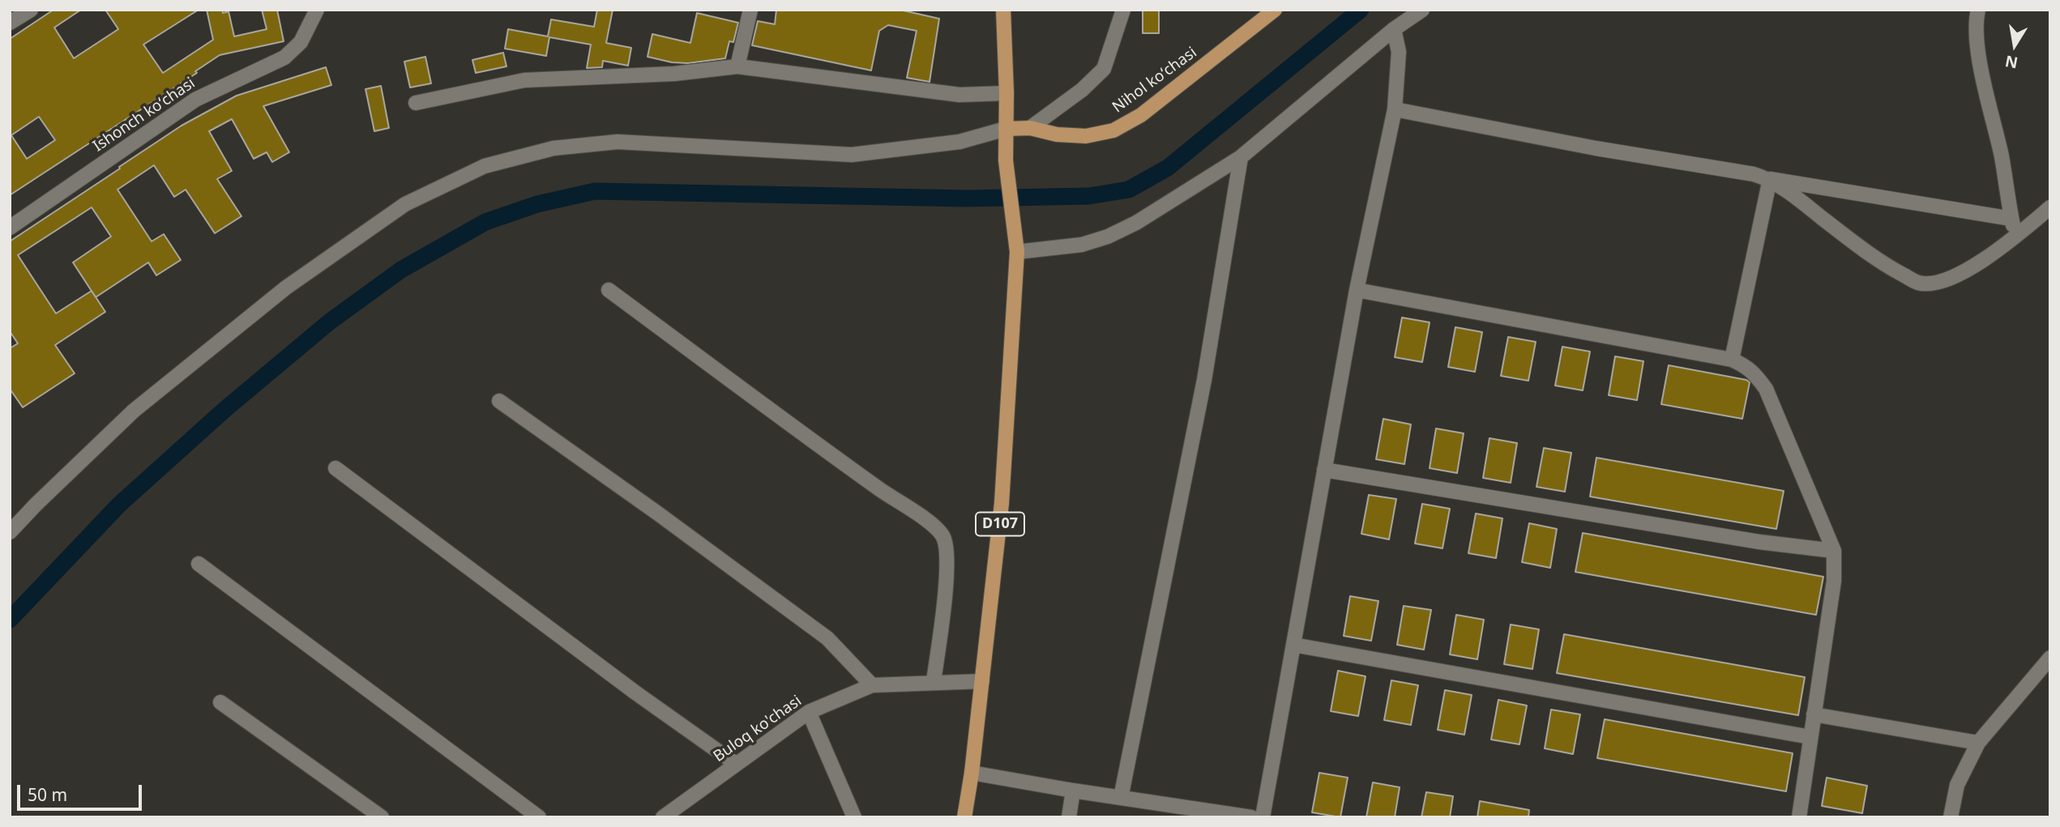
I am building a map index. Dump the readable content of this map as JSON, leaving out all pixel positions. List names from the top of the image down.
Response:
{
  "streets": {
    "main road": ["Nihol koʻchasi", "D107"],
    "street": ["Ishonch koʻchasi", "Buloq ko'chasi"]
  },
  "crossings": [
    ["Nihol koʻchasi", "D107"],
    ["D107", "Buloq ko'chasi"]
  ],
  "scale_bar": "50 m",
  "north": "bottom"
}
